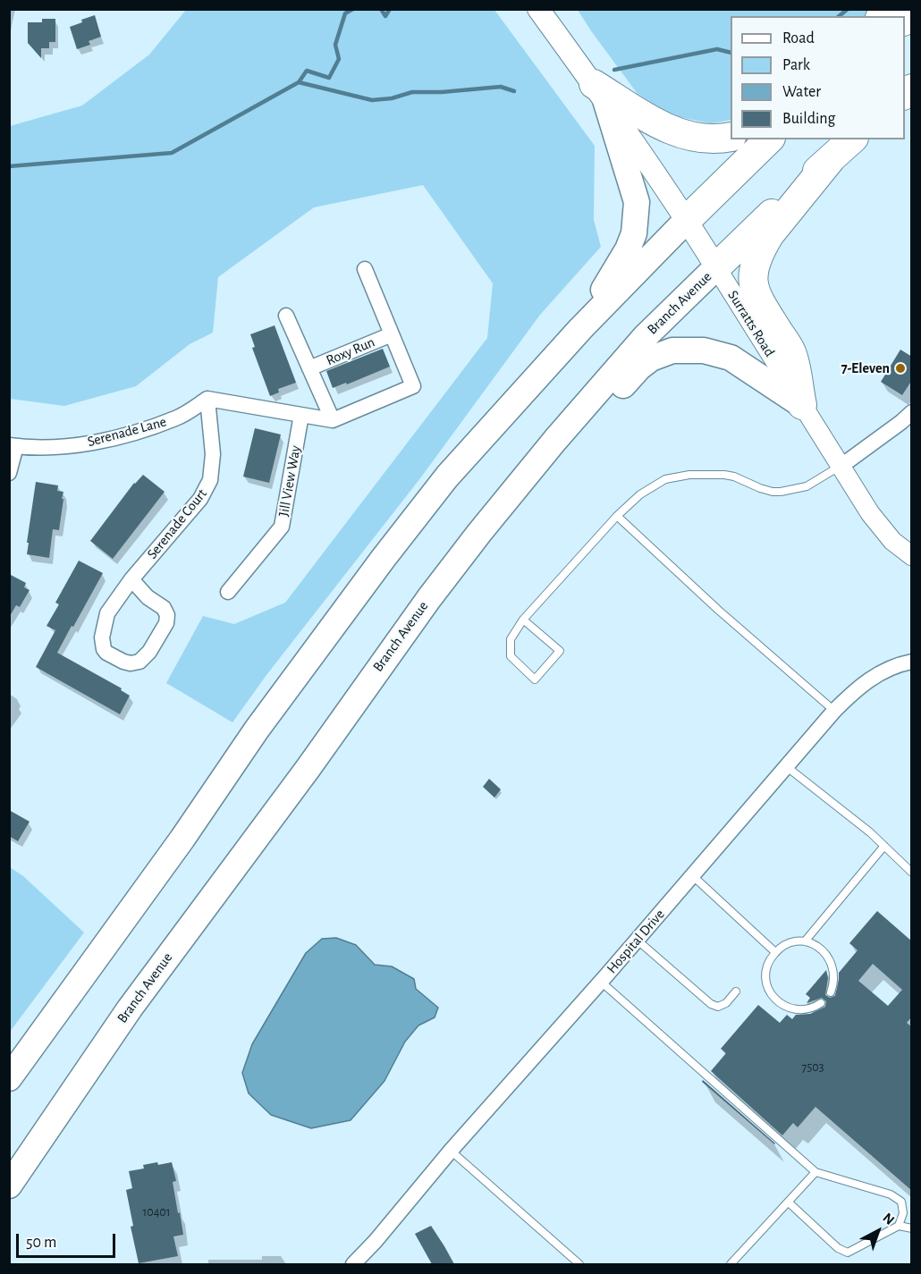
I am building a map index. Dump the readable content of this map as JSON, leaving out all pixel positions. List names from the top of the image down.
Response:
{
  "streets": {
    "highway": ["Branch Avenue"],
    "main road": ["Surratts Road"],
    "street": [
      "Roxy Run",
      "Serenade Lane",
      "Jill View Way",
      "Serenade Court",
      "Hospital Drive"
    ]
  },
  "crossings": [
    ["Branch Avenue", "Surratts Road"],
    ["Serenade Lane", "Serenade Court"]
  ],
  "places": ["7-Eleven"],
  "house_numbers": ["7503", "10401"],
  "legend": [
    "Road",
    "Park",
    "Water",
    "Building"
  ],
  "scale_bar": "50 m",
  "north": "top right"
}
